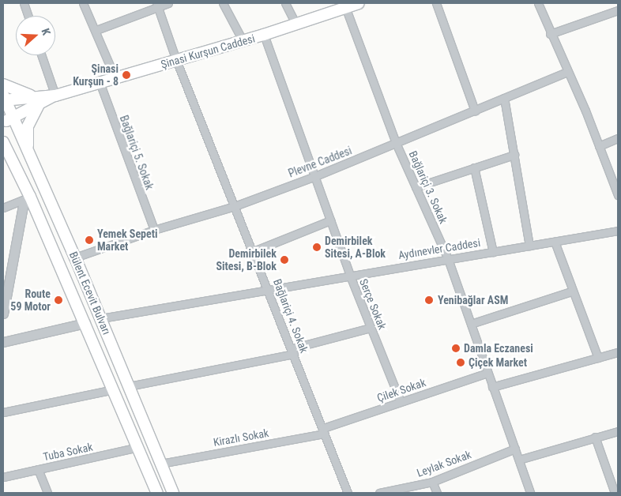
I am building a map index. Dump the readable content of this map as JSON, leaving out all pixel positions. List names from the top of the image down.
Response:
{
  "streets": {
    "main road": ["Şinasi Kurşun Caddesi", "Bülent Ecevit Bulvarı"],
    "street": [
      "Bağlariçi 5. Sokak",
      "Plevne Caddesi",
      "Bağlariçi 3. Sokak",
      "Aydınevler Caddesi",
      "Serçe Sokak",
      "Bağlariçi 4. Sokak",
      "Çilek Sokak",
      "Kirazlı Sokak",
      "Tuba Sokak",
      "Leylak Sokak"
    ]
  },
  "crossings": [
    ["Şinasi Kurşun Caddesi", "Bağlariçi 5. Sokak"],
    ["Şinasi Kurşun Caddesi", "Bağlariçi 3. Sokak"],
    ["Şinasi Kurşun Caddesi", "Bülent Ecevit Bulvarı"],
    ["Şinasi Kurşun Caddesi", "Serçe Sokak"],
    ["Şinasi Kurşun Caddesi", "Bağlariçi 4. Sokak"],
    ["Bağlariçi 5. Sokak", "Plevne Caddesi"],
    ["Plevne Caddesi", "Bağlariçi 3. Sokak"],
    ["Plevne Caddesi", "Bülent Ecevit Bulvarı"],
    ["Plevne Caddesi", "Serçe Sokak"],
    ["Plevne Caddesi", "Bağlariçi 4. Sokak"],
    ["Bağlariçi 3. Sokak", "Aydınevler Caddesi"],
    ["Bağlariçi 3. Sokak", "Çilek Sokak"],
    ["Bağlariçi 3. Sokak", "Leylak Sokak"],
    ["Aydınevler Caddesi", "Bülent Ecevit Bulvarı"],
    ["Aydınevler Caddesi", "Serçe Sokak"],
    ["Aydınevler Caddesi", "Bağlariçi 4. Sokak"],
    ["Bülent Ecevit Bulvarı", "Kirazlı Sokak"],
    ["Bülent Ecevit Bulvarı", "Tuba Sokak"],
    ["Serçe Sokak", "Çilek Sokak"],
    ["Bağlariçi 4. Sokak", "Çilek Sokak"],
    ["Bağlariçi 4. Sokak", "Kirazlı Sokak"],
    ["Çilek Sokak", "Kirazlı Sokak"]
  ],
  "places": [
    "Şinasi Kurşun - 8",
    "Yemek Sepeti Market",
    "Demirbilek Sitesi, A-Blok",
    "Demirbilek Sitesi, B-Blok",
    "Route 59 Motor",
    "Yenibağlar ASM",
    "Damla Eczanesi",
    "Çiçek Market"
  ],
  "north": "right"
}
